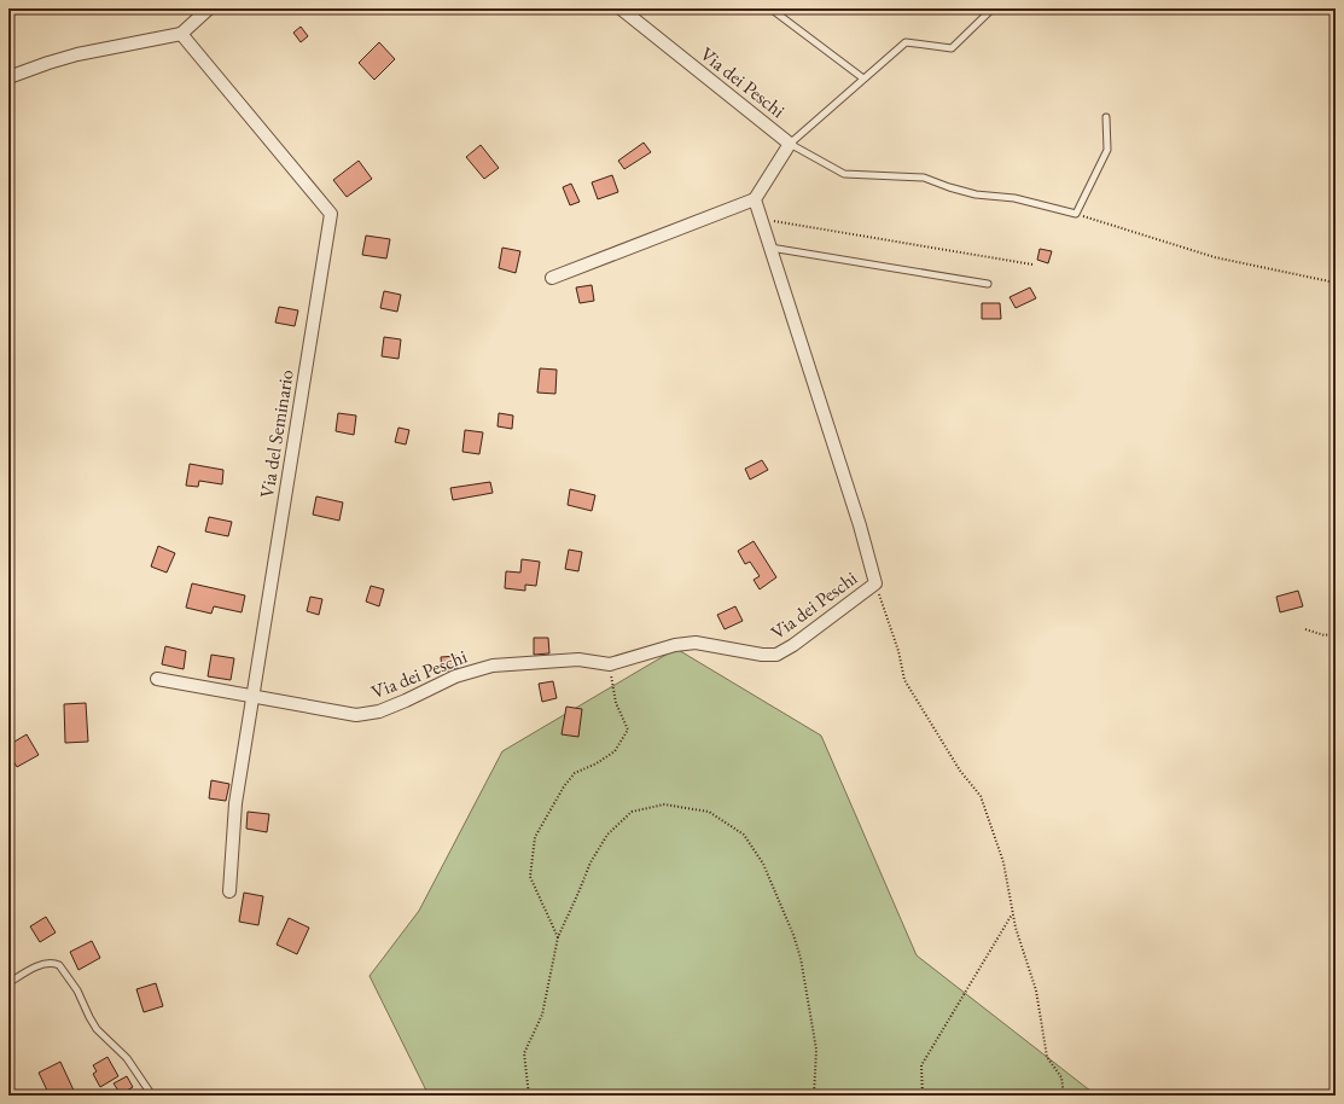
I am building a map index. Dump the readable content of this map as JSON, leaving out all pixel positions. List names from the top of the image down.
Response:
{
  "streets": {
    "street": ["Via dei Peschi", "Via del Seminario"]
  },
  "crossings": [
    ["Via dei Peschi", "Via del Seminario"]
  ]
}
